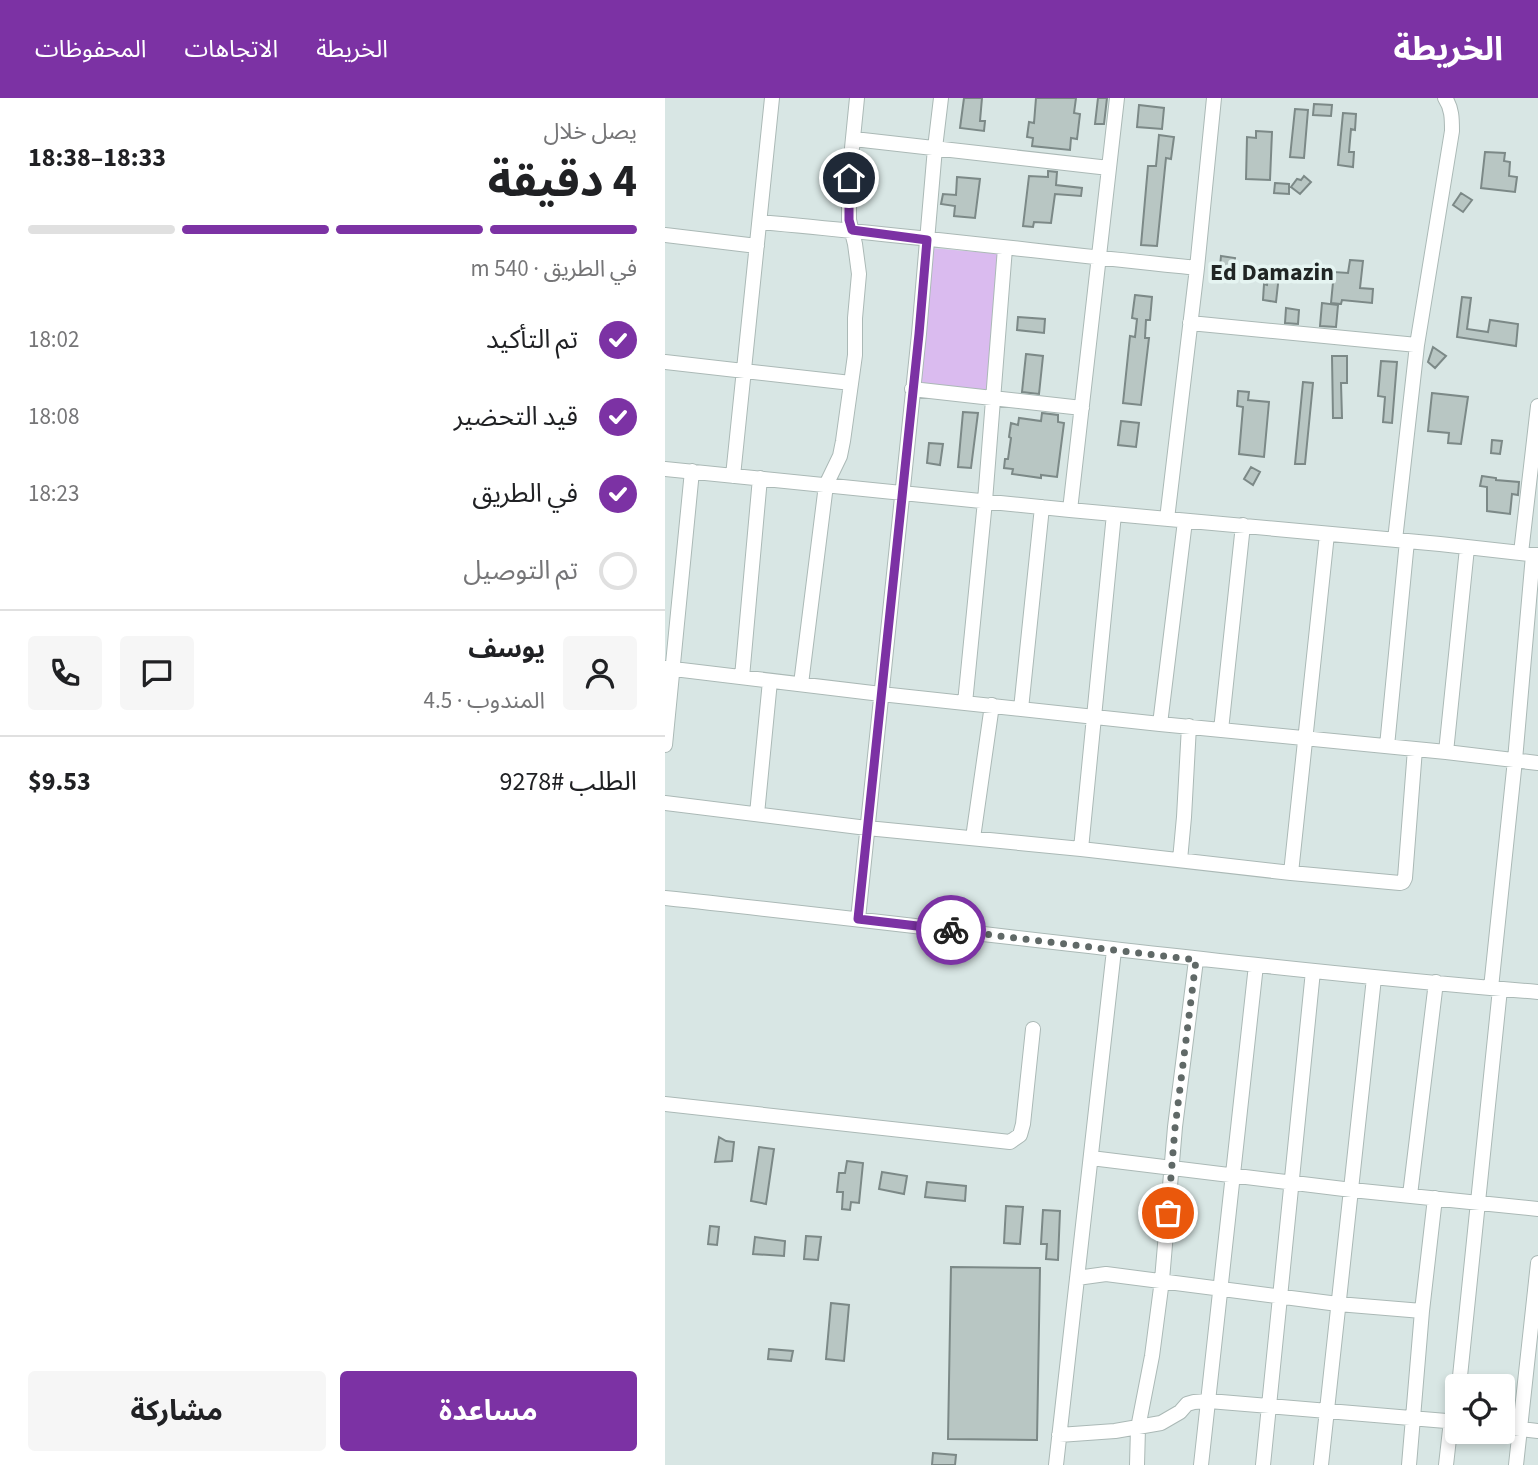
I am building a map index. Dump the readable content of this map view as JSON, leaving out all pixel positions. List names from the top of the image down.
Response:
{
  "districts": ["Ed Damazin"],
  "page": {
    "header": "الخريطة",
    "nav": ["الخريطة", "الاتجاهات", "المحفوظات"],
    "heading": ["4 دقيقة", "يصل خلال", "18:33–18:38"],
    "panel": [
      "يوسف",
      "المندوب · 4.5",
      "الطلب #9278",
      "$9.53"
    ],
    "bar": "في الطريق · 540 m",
    "list": [
      ["تم التأكيد", "18:02"],
      ["قيد التحضير", "18:08"],
      ["في الطريق", "18:23"],
      "تم التوصيل"
    ],
    "buttons": ["مساعدة", "مشاركة"]
  }
}
